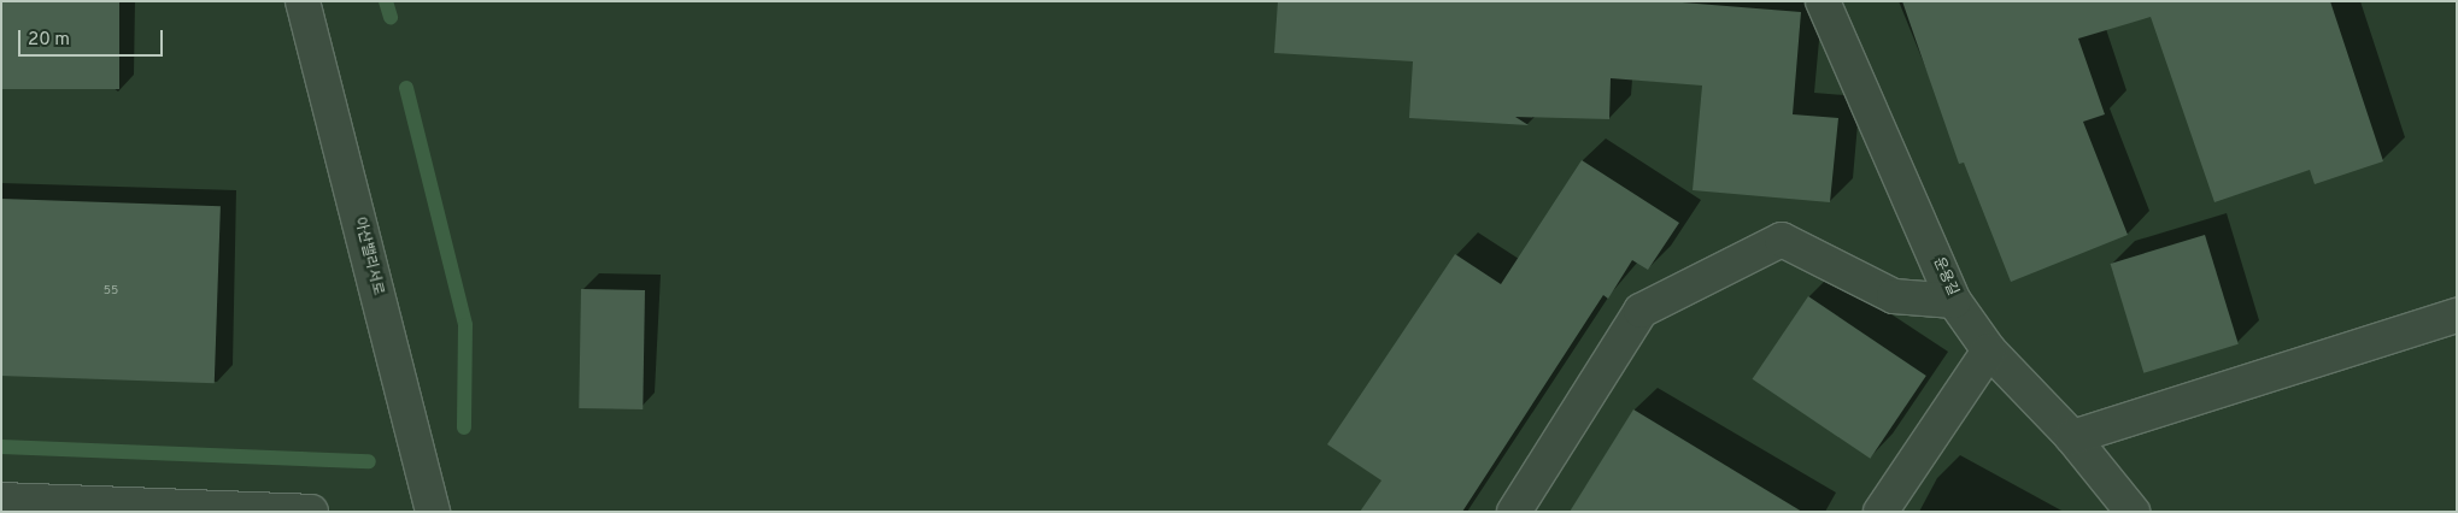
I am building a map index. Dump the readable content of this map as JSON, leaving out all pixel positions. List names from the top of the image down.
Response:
{
  "streets": {
    "street": ["아산밸리서로", "운용길"]
  },
  "house_numbers": ["55"],
  "scale_bar": "20 m"
}
